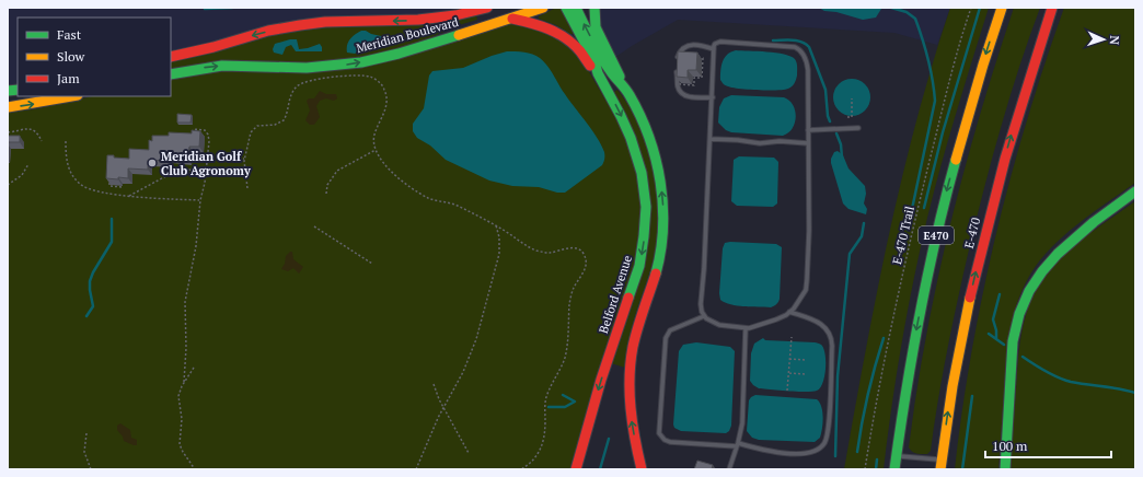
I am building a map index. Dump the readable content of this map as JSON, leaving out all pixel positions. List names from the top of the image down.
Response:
{
  "streets": {
    "main road": [
      "Meridian Boulevard",
      "E-470",
      "E470",
      "Belford Avenue"
    ],
    "path": ["E-470 Trail"]
  },
  "places": ["Meridian Golf Club Agronomy"],
  "legend": ["Fast", "Slow", "Jam"],
  "scale_bar": "100 m",
  "north": "right"
}
